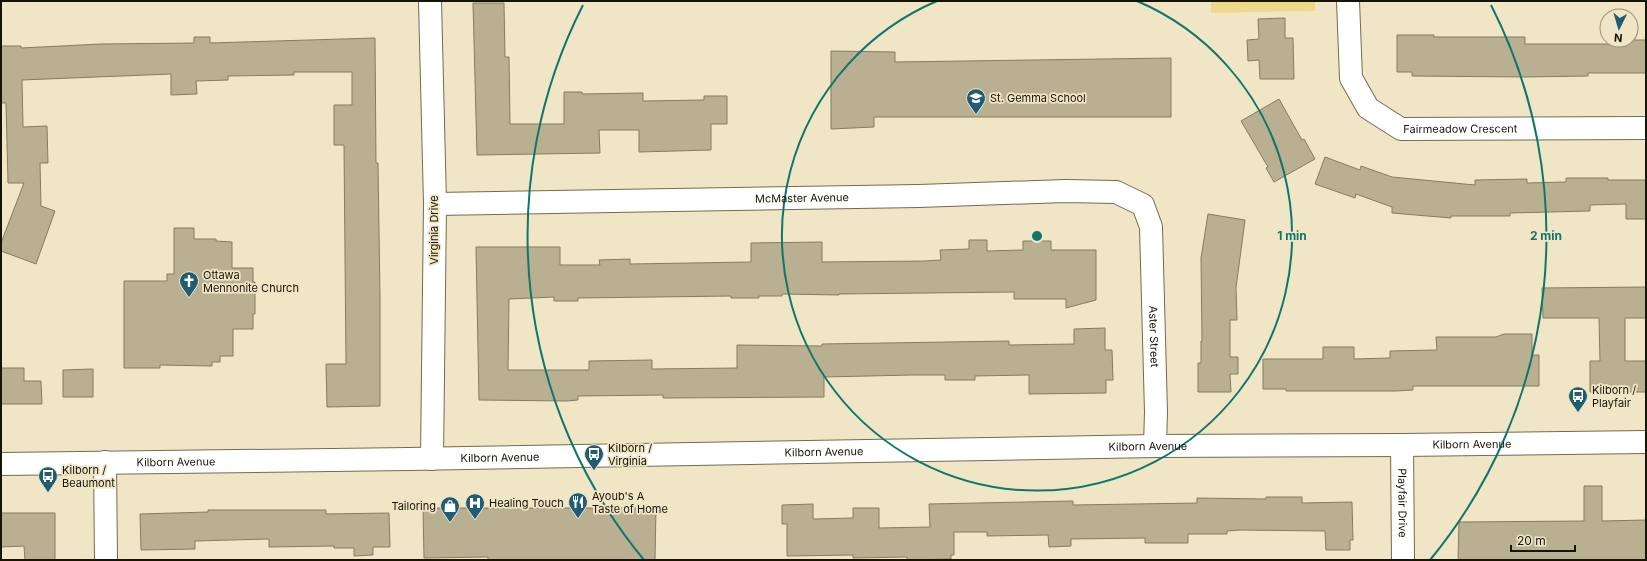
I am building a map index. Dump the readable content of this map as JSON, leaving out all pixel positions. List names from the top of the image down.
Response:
{
  "streets": {
    "street": [
      "Fairmeadow Crescent",
      "McMaster Avenue",
      "Virginia Drive",
      "Aster Street",
      "Kilborn Avenue",
      "Playfair Drive"
    ]
  },
  "crossings": [
    ["McMaster Avenue", "Virginia Drive"],
    ["McMaster Avenue", "Aster Street"],
    ["Virginia Drive", "Kilborn Avenue"],
    ["Aster Street", "Kilborn Avenue"],
    ["Kilborn Avenue", "Playfair Drive"]
  ],
  "places": {
    "school or university": ["St. Gemma School"],
    "church": ["Ottawa Mennonite Church"],
    "bus stop": ["Kilborn / Playfair", "Kilborn / Virginia", "Kilborn / Beaumont"],
    "restaurant": ["Ayoub's A Taste of Home"],
    "hospital": ["Healing Touch"],
    "shop": ["Tailoring"]
  },
  "scale_bar": "20 m",
  "north": "bottom",
  "rings": ["1 min", "2 min"]
}
